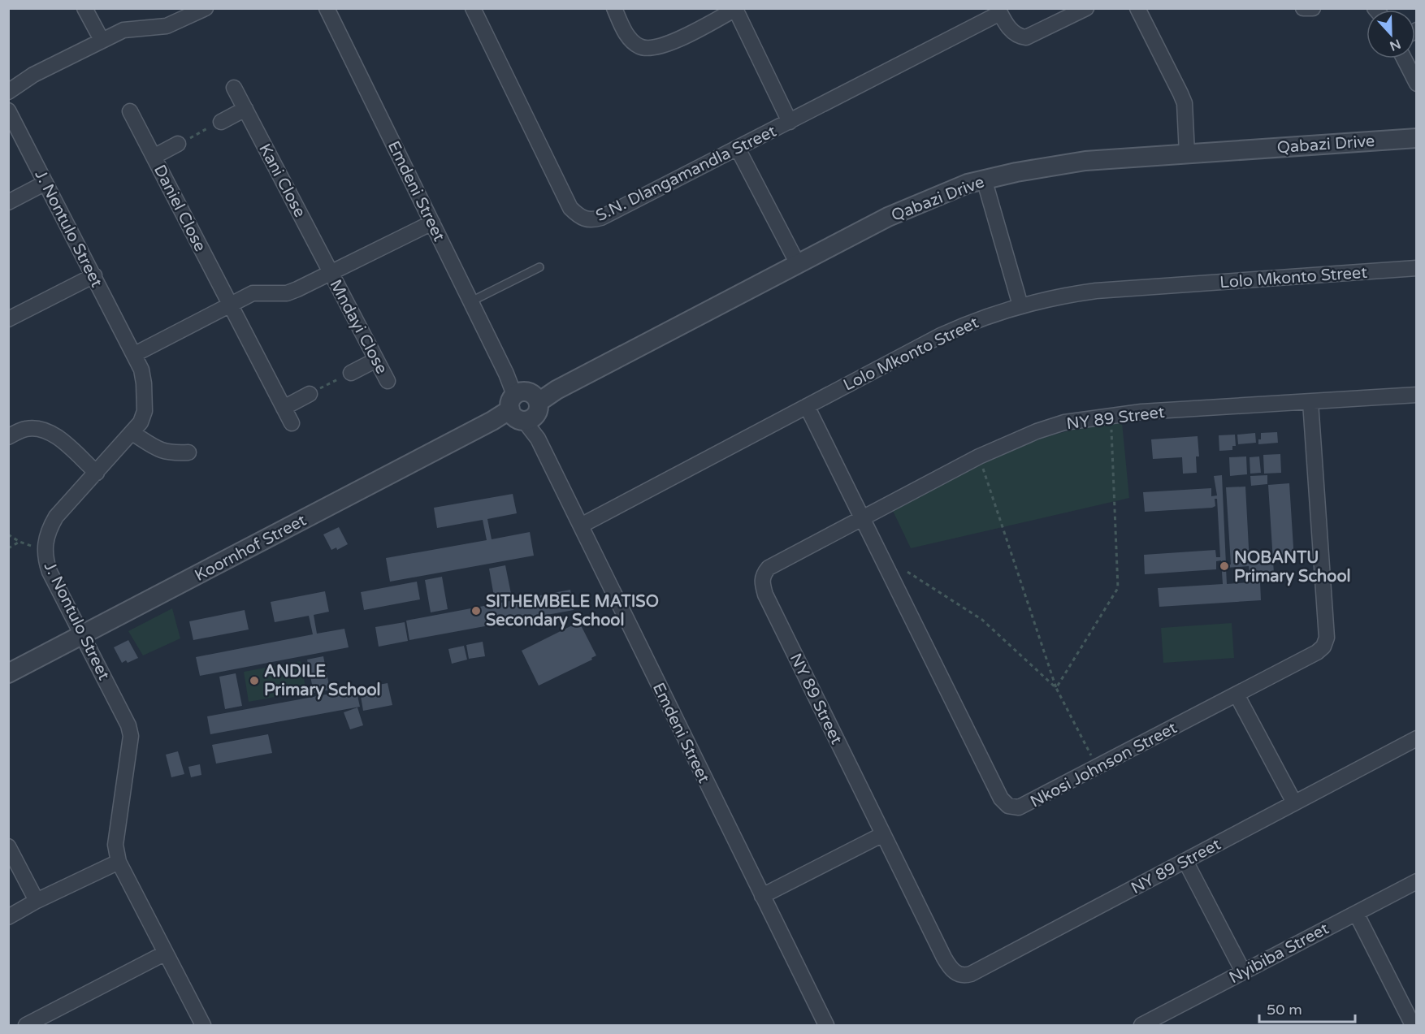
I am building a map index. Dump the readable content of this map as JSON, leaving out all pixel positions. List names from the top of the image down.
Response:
{
  "streets": {
    "street": [
      "Qabazi Drive",
      "S.N. Dlangamandla Street",
      "Kani Close",
      "Emdeni Street",
      "Daniel Close",
      "J. Nontulo Street",
      "Lolo Mkonto Street",
      "Mndayi Close",
      "NY 89 Street",
      "Koornhof Street",
      "Nkosi Johnson Street",
      "Nyibiba Street"
    ]
  },
  "crossings": [
    ["Qabazi Drive", "Emdeni Street"],
    ["Qabazi Drive", "Koornhof Street"],
    ["Kani Close", "Mndayi Close"],
    ["Emdeni Street", "Lolo Mkonto Street"],
    ["Emdeni Street", "Koornhof Street"],
    ["J. Nontulo Street", "Koornhof Street"],
    ["Lolo Mkonto Street", "Nkosi Johnson Street"],
    ["NY 89 Street", "Nkosi Johnson Street"]
  ],
  "places": ["NOBANTU Primary School", "SITHEMBELE MATISO Secondary School", "ANDILE Primary School"],
  "scale_bar": "50 m",
  "north": "bottom"
}
